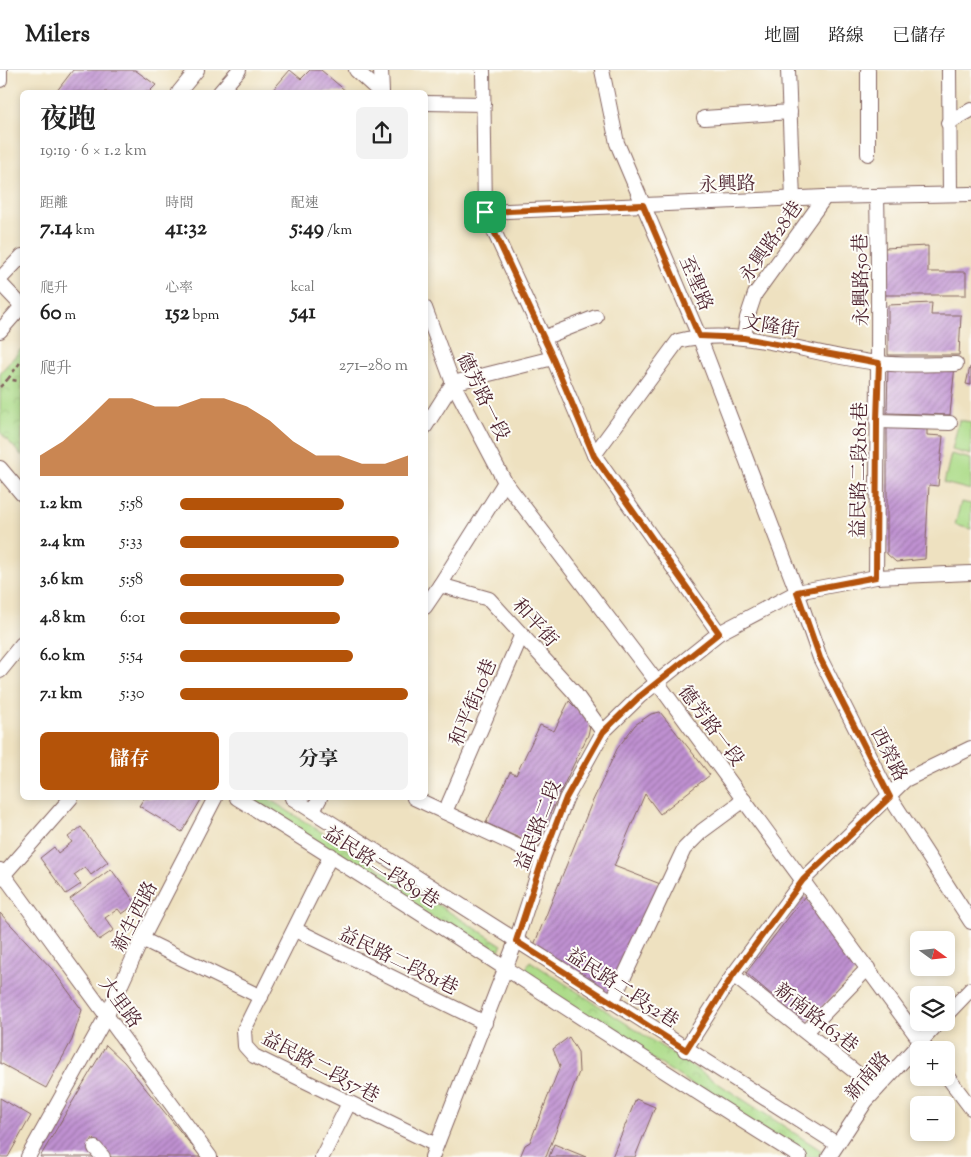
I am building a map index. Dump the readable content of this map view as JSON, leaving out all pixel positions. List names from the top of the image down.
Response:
{
  "streets": {
    "street": [
      "永興路",
      "永興路28巷",
      "永興路50巷",
      "至聖路",
      "文隆街",
      "德芳路一段",
      "益民路二段181巷",
      "和平街",
      "和平街10巷",
      "西榮路",
      "益民路二段",
      "益民路二段89巷",
      "新生西路",
      "益民路二段81巷",
      "益民路二段52巷",
      "大里路",
      "新南路163巷",
      "益民路二段57巷",
      "新南路"
    ]
  },
  "crossings": [
    ["永興路", "永興路28巷"],
    ["永興路", "永興路50巷"],
    ["永興路", "至聖路"],
    ["永興路28巷", "文隆街"],
    ["永興路50巷", "文隆街"],
    ["永興路50巷", "益民路二段181巷"],
    ["至聖路", "文隆街"],
    ["至聖路", "西榮路"],
    ["至聖路", "益民路二段"],
    ["文隆街", "益民路二段181巷"],
    ["德芳路一段", "益民路二段"],
    ["益民路二段181巷", "益民路二段"],
    ["和平街", "和平街10巷"],
    ["和平街", "益民路二段"],
    ["西榮路", "益民路二段"],
    ["益民路二段", "益民路二段89巷"],
    ["益民路二段", "益民路二段81巷"],
    ["益民路二段", "益民路二段52巷"],
    ["益民路二段", "益民路二段57巷"],
    ["益民路二段89巷", "益民路二段52巷"],
    ["益民路二段89巷", "益民路二段57巷"],
    ["新生西路", "大里路"],
    ["益民路二段81巷", "益民路二段57巷"],
    ["益民路二段52巷", "新南路"],
    ["新南路163巷", "新南路"]
  ],
  "north": "right",
  "page": {
    "header": "Milers",
    "nav": ["地圖", "路線", "已儲存"],
    "heading": ["夜跑", "19:19 · 6 × 1.2 km"],
    "stats": [
      ["距離", "7.14 km"],
      ["時間", "41:32"],
      ["配速", "5:49 /km"],
      ["爬升", "60 m"],
      ["心率", "152 bpm"],
      ["kcal", "541"]
    ],
    "chart": ["爬升", "271–280 m"],
    "list": [
      {
        "name": "1.2 km",
        "note": "5:58"
      },
      {
        "name": "2.4 km",
        "note": "5:33"
      },
      {
        "name": "3.6 km",
        "note": "5:58"
      },
      {
        "name": "4.8 km",
        "note": "6:01"
      },
      {
        "name": "6.0 km",
        "note": "5:54"
      },
      {
        "name": "7.1 km",
        "note": "5:30"
      }
    ],
    "buttons": ["儲存", "分享"],
    "map_buttons": ["+", "−"]
  }
}
